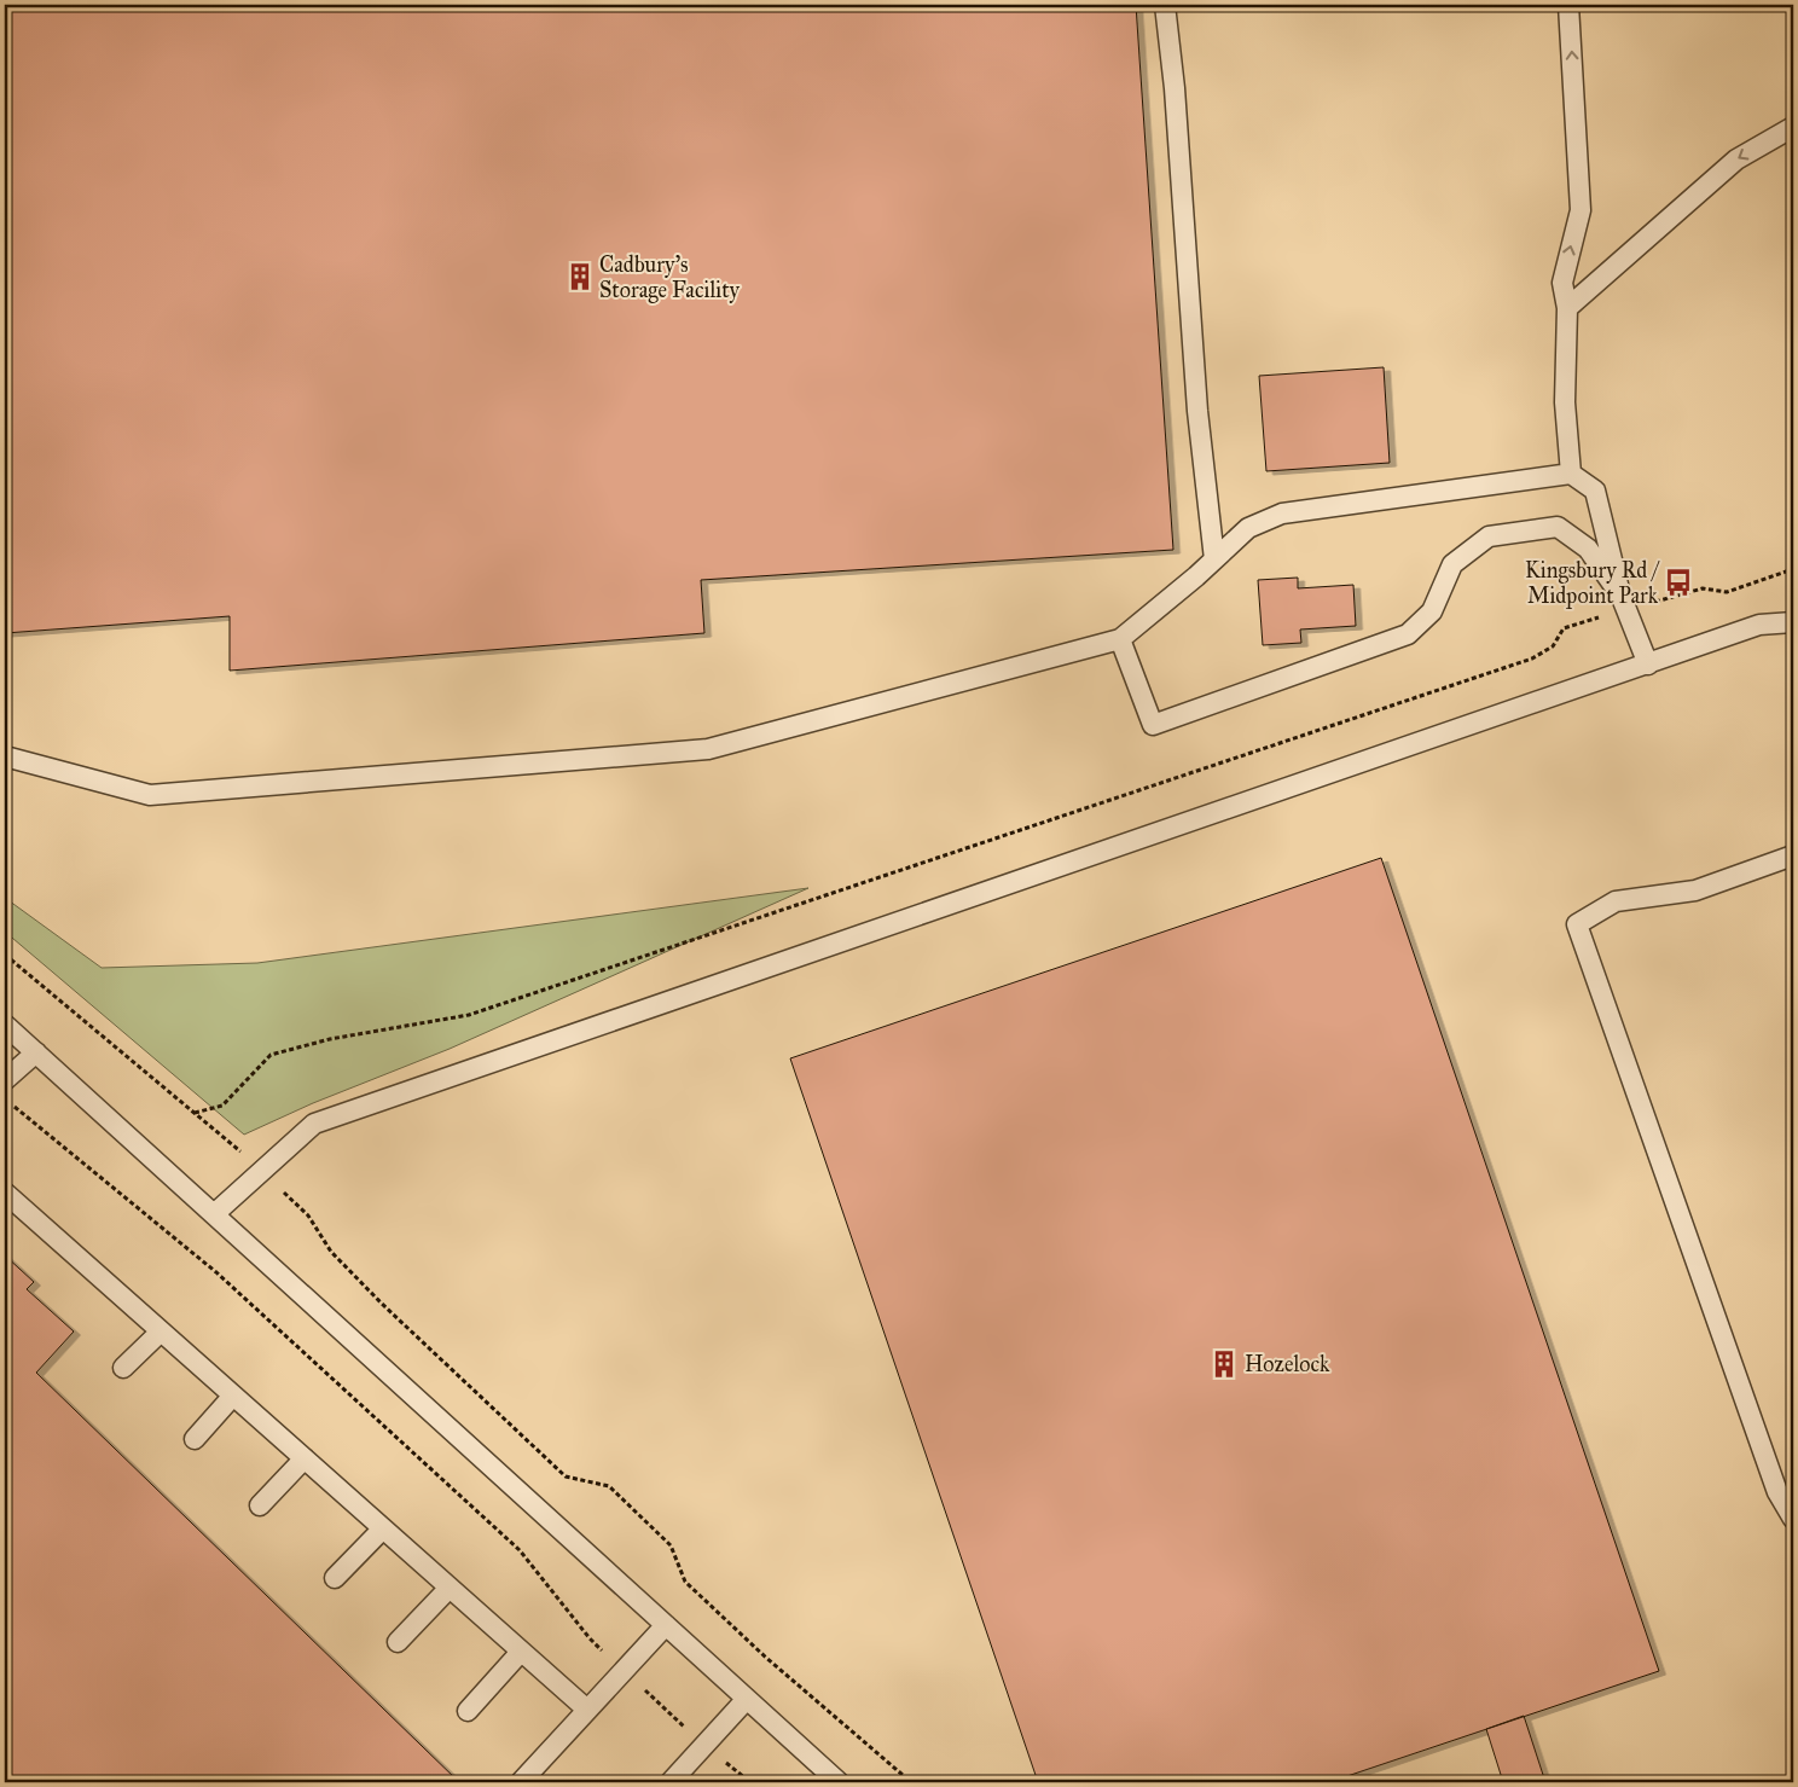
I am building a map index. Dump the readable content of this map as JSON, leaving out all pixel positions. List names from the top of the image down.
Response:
{
  "places": {
    "building": ["Cadbury's Storage Facility", "Hozelock"],
    "bus stop": ["Kingsbury Rd / Midpoint Park"]
  }
}
